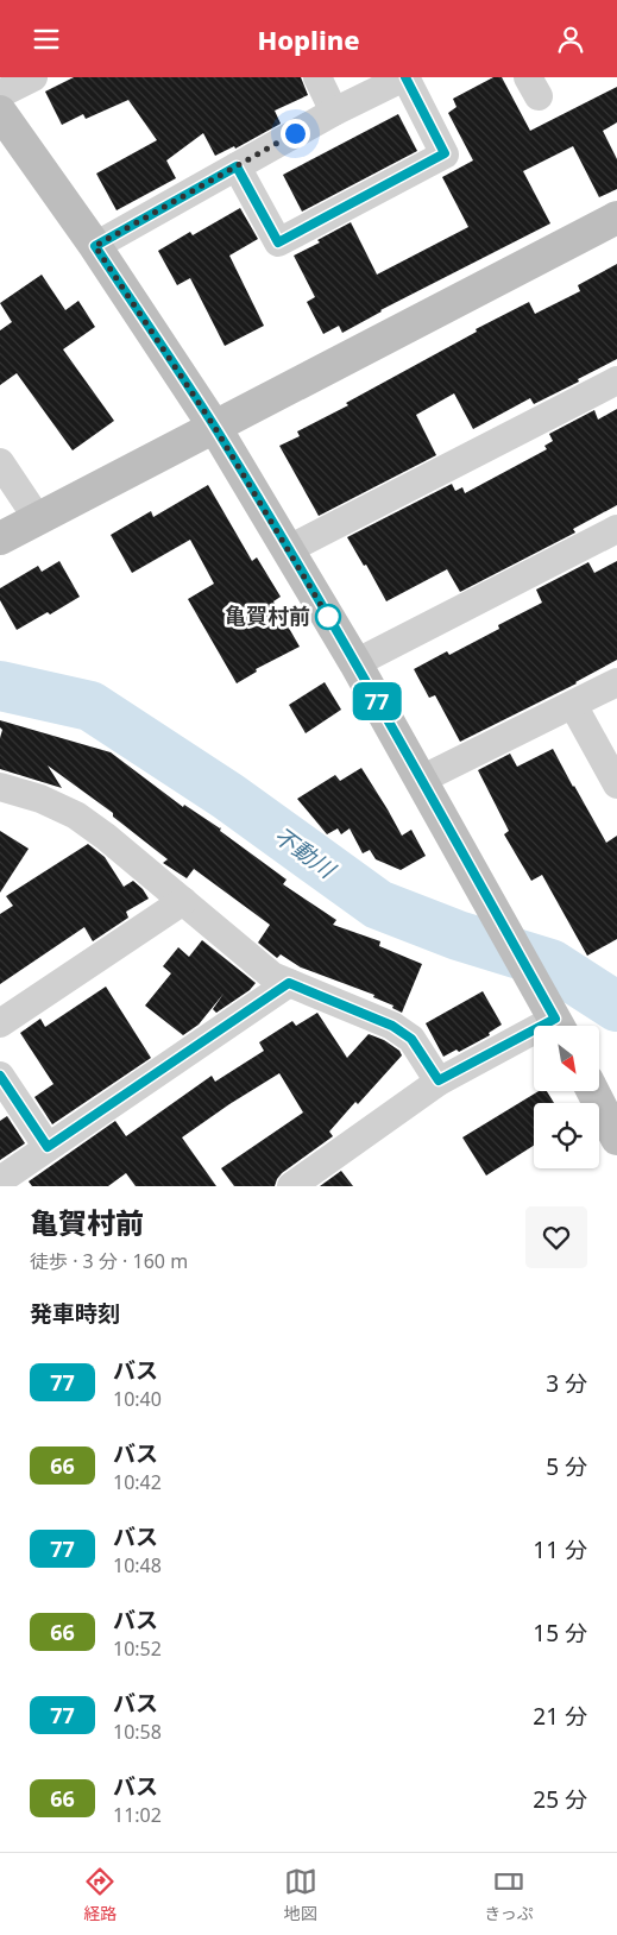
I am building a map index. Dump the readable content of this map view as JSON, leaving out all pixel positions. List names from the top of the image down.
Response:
{
  "water": ["不動川"],
  "places": ["亀賀村前"],
  "lines": ["bus line 77"],
  "north": "bottom right",
  "page": {
    "header": "Hopline",
    "on_map": "77",
    "heading": [
      ["亀賀村前", "徒歩 · 3 分 · 160 m"],
      "発車時刻"
    ],
    "list": [
      {
        "mark": "77",
        "name": "バス",
        "note": "10:40",
        "value": "3 分"
      },
      {
        "mark": "66",
        "name": "バス",
        "note": "10:42",
        "value": "5 分"
      },
      {
        "mark": "77",
        "name": "バス",
        "note": "10:48",
        "value": "11 分"
      },
      {
        "mark": "66",
        "name": "バス",
        "note": "10:52",
        "value": "15 分"
      },
      {
        "mark": "77",
        "name": "バス",
        "note": "10:58",
        "value": "21 分"
      },
      {
        "mark": "66",
        "name": "バス",
        "note": "11:02",
        "value": "25 分"
      }
    ],
    "tabs": ["経路", "地図", "きっぷ"]
  }
}
